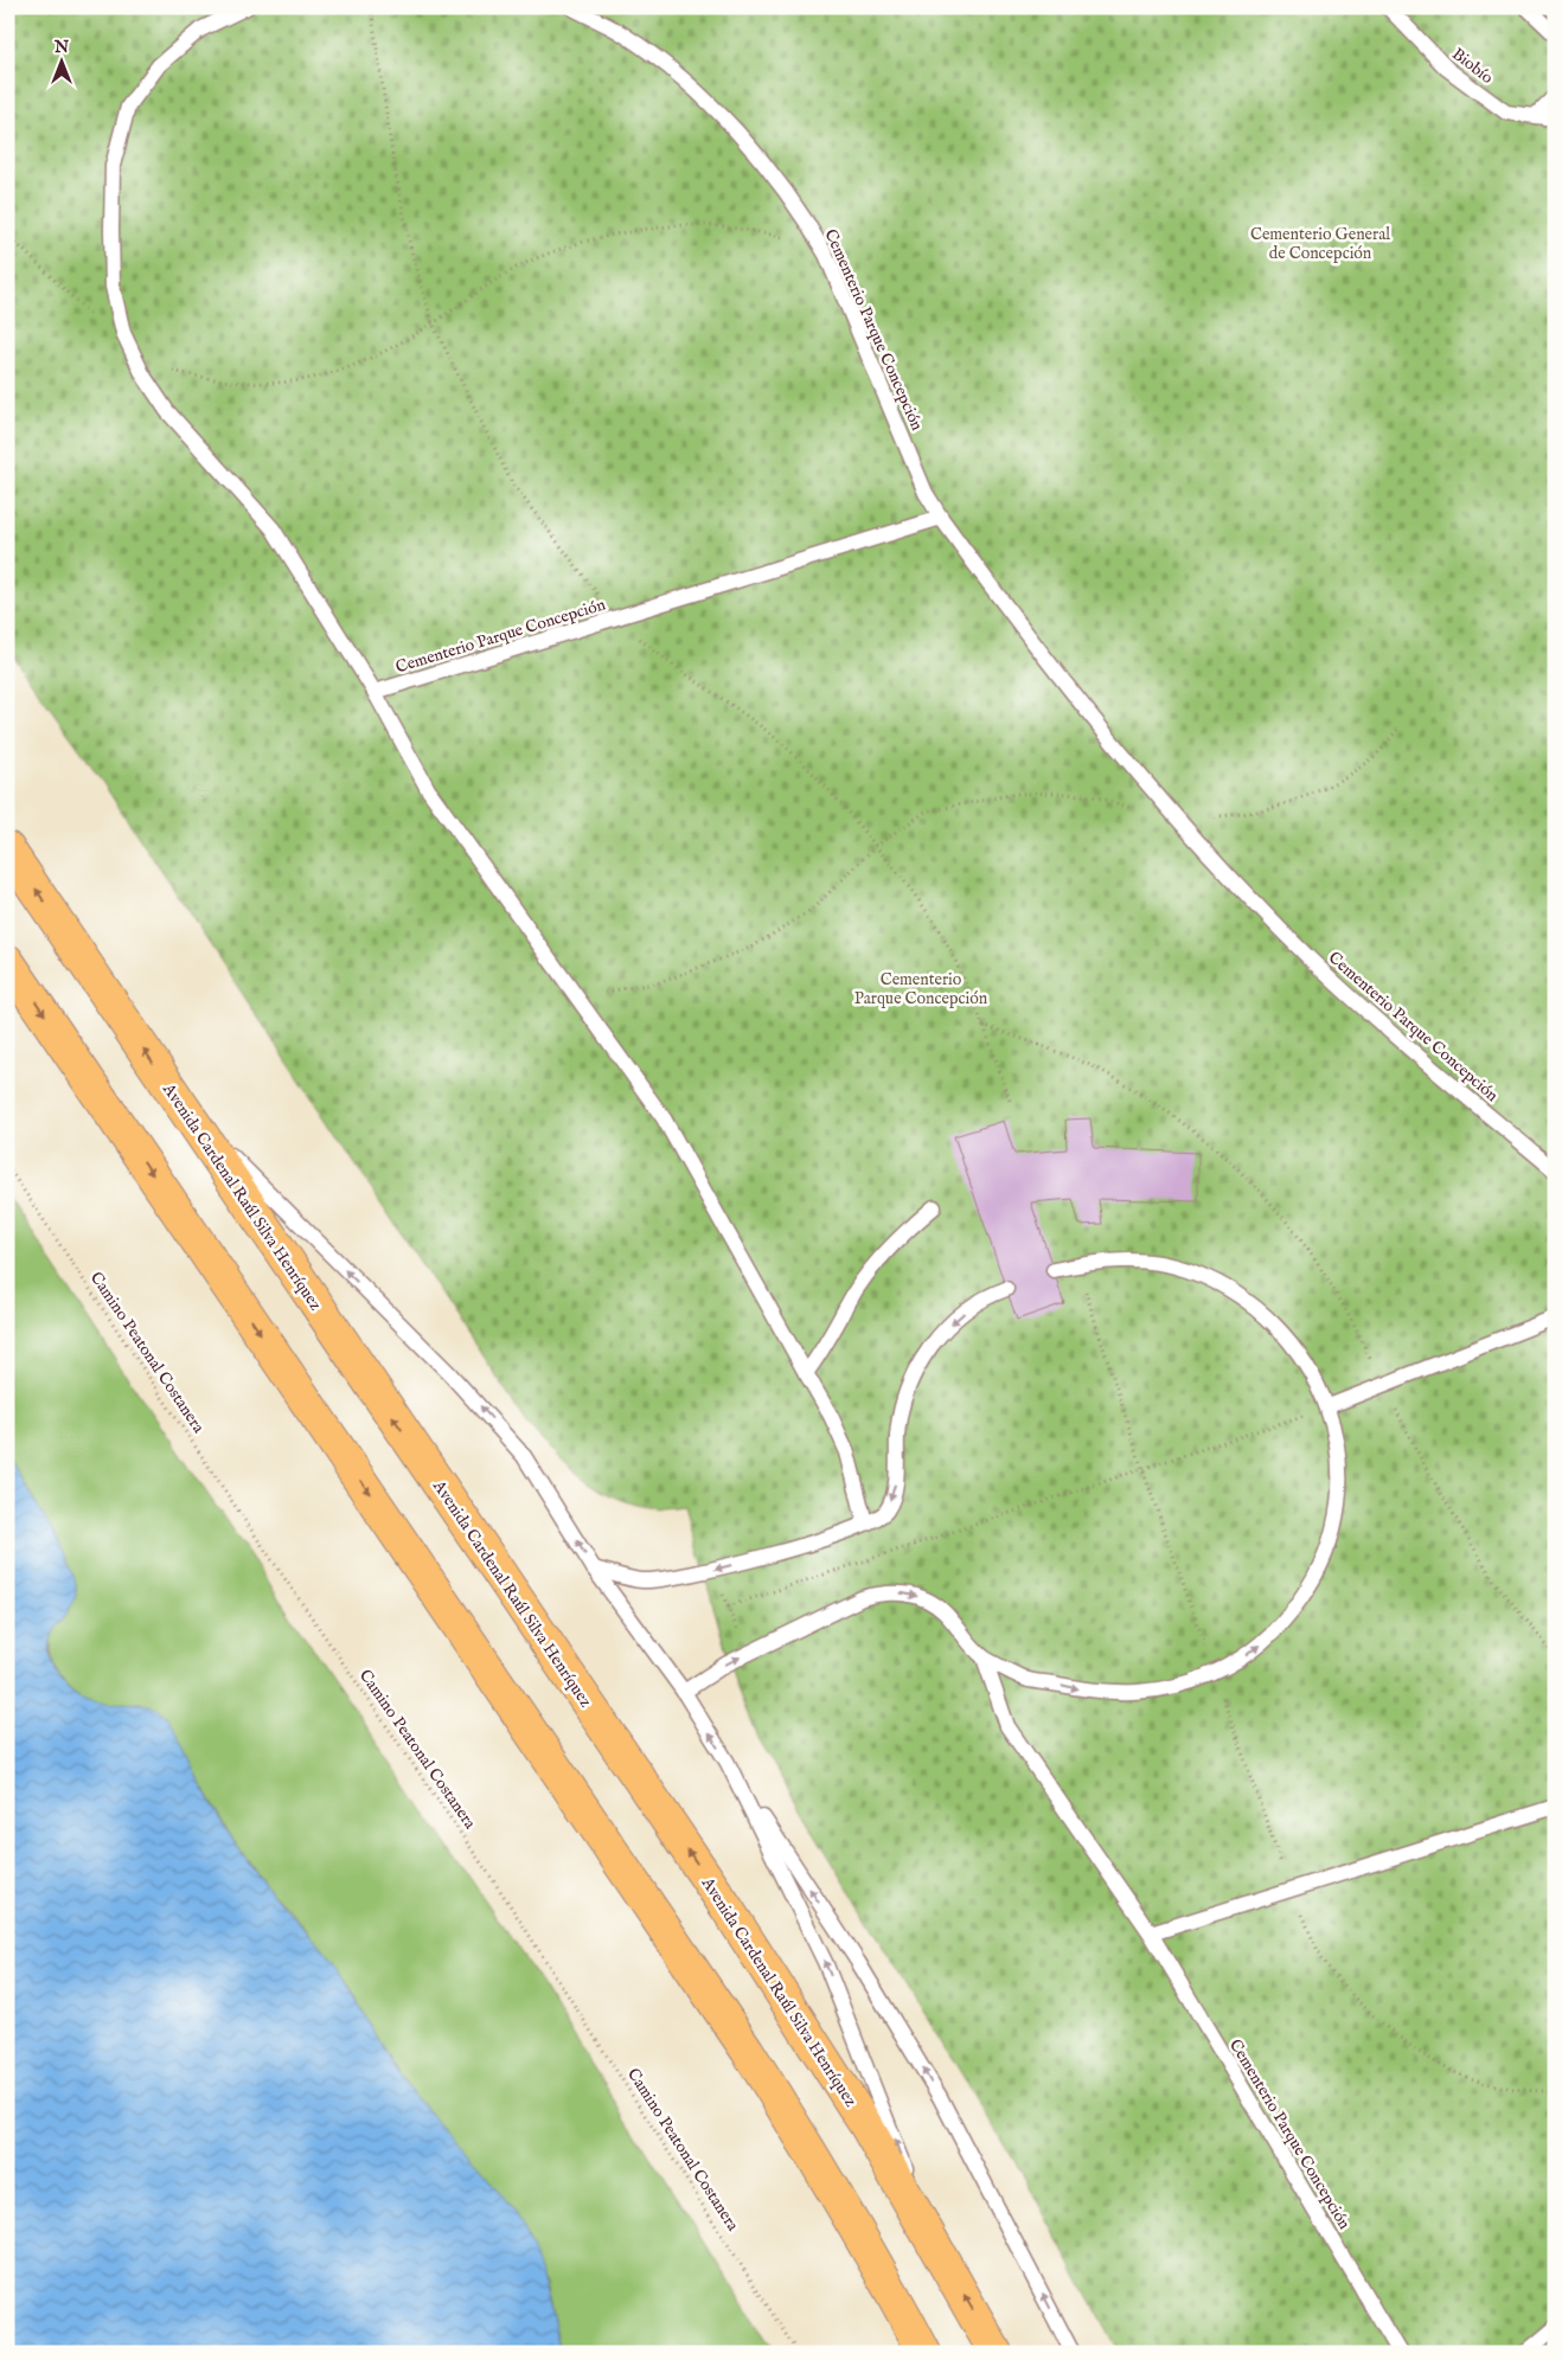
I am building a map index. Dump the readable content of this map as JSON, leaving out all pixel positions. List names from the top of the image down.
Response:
{
  "streets": {
    "main road": ["Avenida Cardenal Raúl Silva Henríquez"],
    "lane": ["Biobío", "Cementerio Parque Concepción"],
    "path": ["Camino Peatonal Costanera"]
  },
  "parks": ["Cementerio General de Concepción", "Cementerio Parque Concepción"],
  "north": "top"
}
